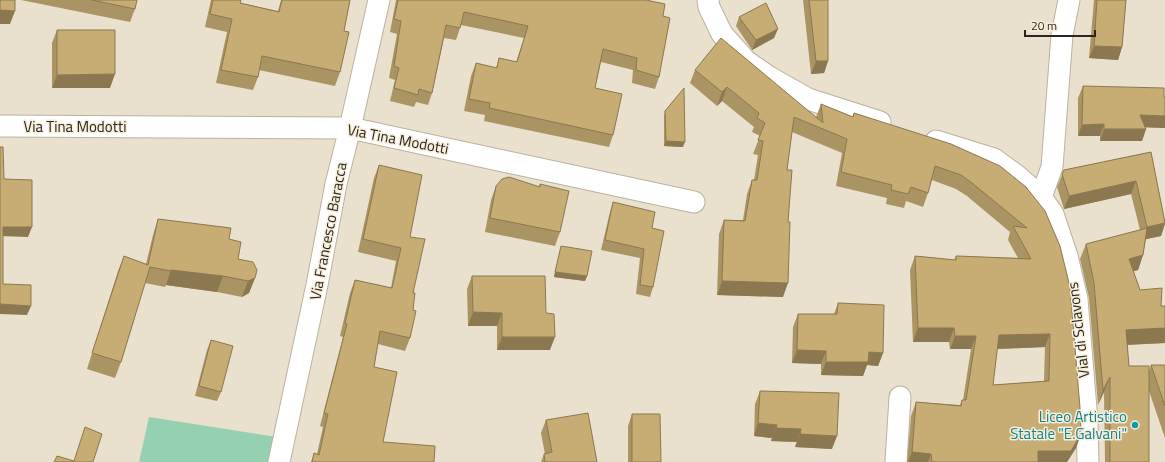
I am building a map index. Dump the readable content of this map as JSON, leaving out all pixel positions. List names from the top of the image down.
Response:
{
  "streets": {
    "street": ["Via Tina Modotti", "Via Francesco Baracca", "Vial di Sclavons"]
  },
  "crossings": [
    ["Via Tina Modotti", "Via Francesco Baracca"]
  ],
  "places": ["Liceo Artistico Statale \"E.Galvani\""],
  "scale_bar": "20 m"
}
